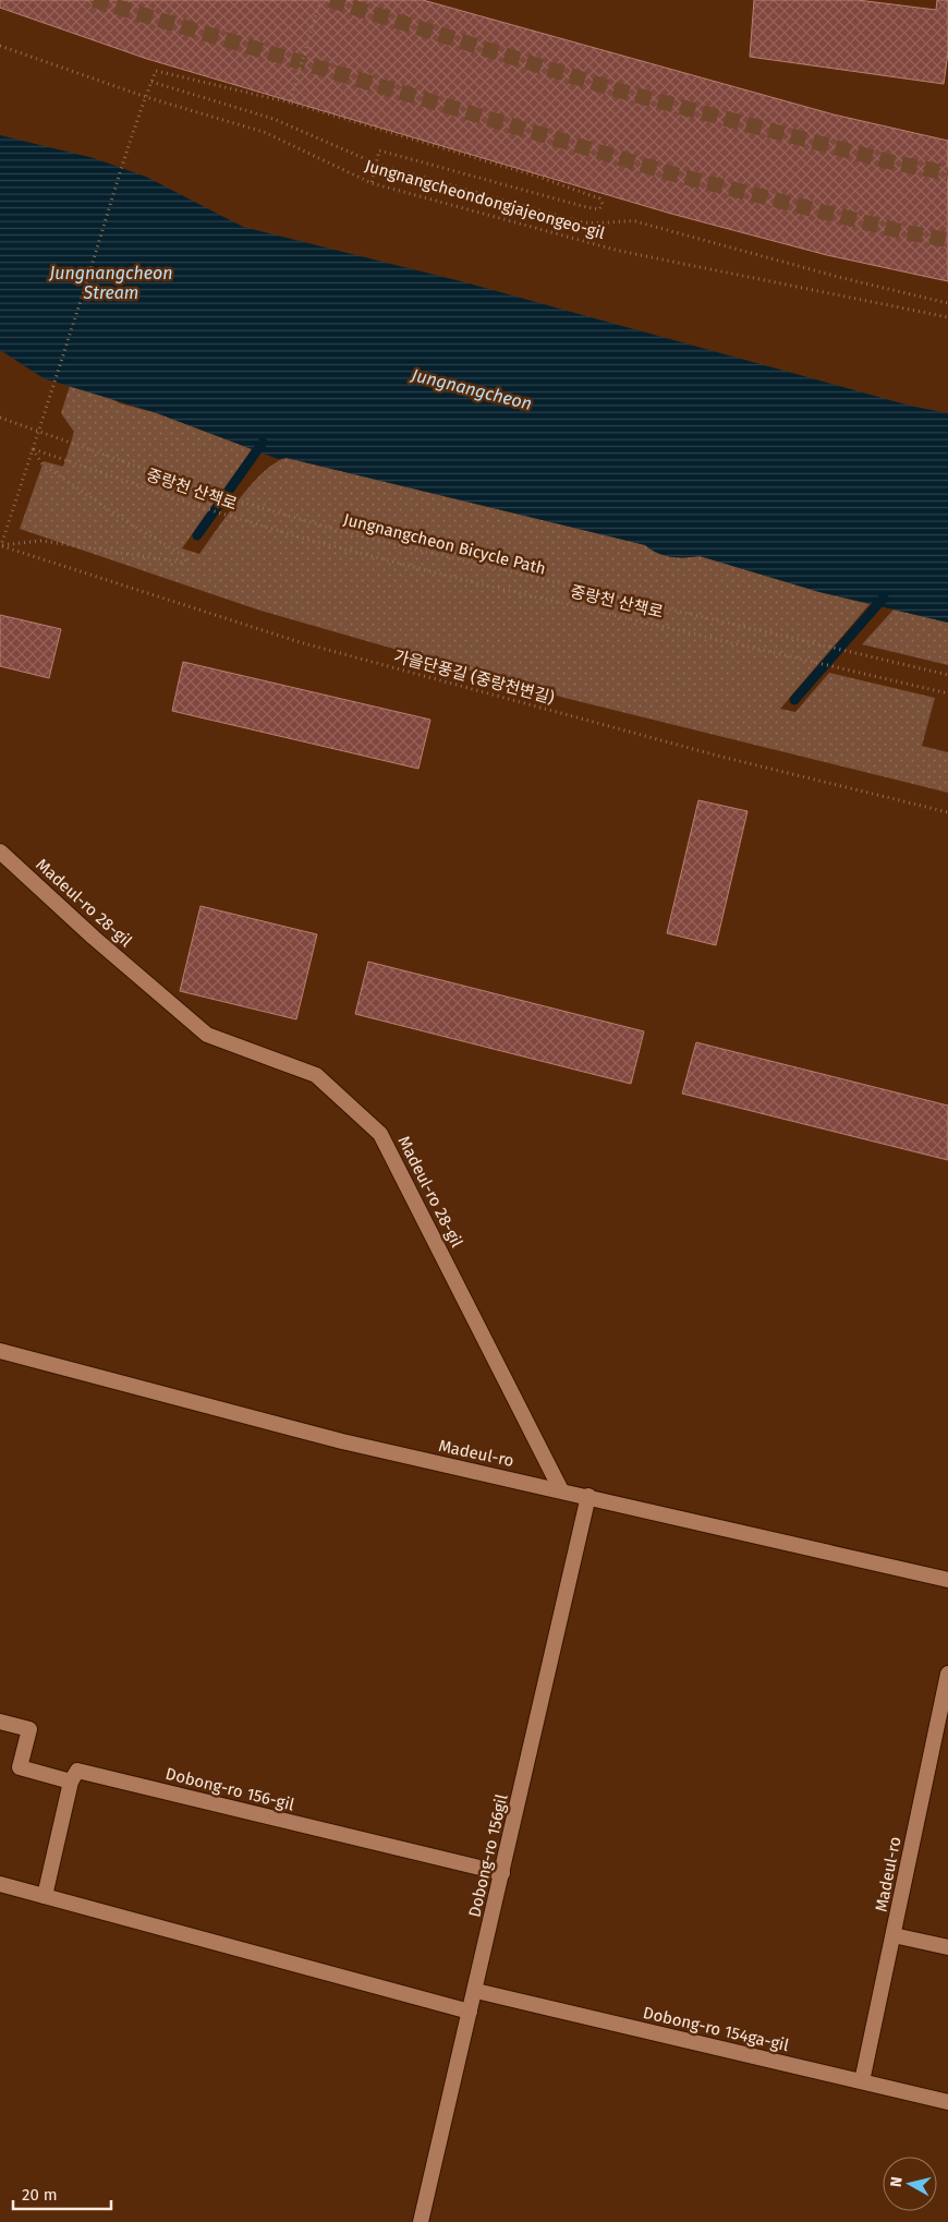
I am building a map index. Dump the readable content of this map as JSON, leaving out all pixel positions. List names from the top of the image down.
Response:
{
  "streets": {
    "street": [
      "Madeul-ro 28-gil",
      "Madeul-ro",
      "Dobong-ro 156-gil",
      "Dobong-ro 156gil",
      "Dobong-ro 154ga-gil"
    ],
    "path": [
      "Jungnangcheondongjajeongeo-gil",
      "중랑천 산책로",
      "Jungnangcheon Bicycle Path",
      "가을단풍길 (중랑천변길)"
    ]
  },
  "crossings": [
    ["Madeul-ro 28-gil", "Madeul-ro"],
    ["Madeul-ro", "Dobong-ro 156gil"],
    ["Madeul-ro", "Dobong-ro 154ga-gil"],
    ["Dobong-ro 156-gil", "Dobong-ro 156gil"],
    ["Dobong-ro 156gil", "Dobong-ro 154ga-gil"]
  ],
  "water": ["Jungnangcheon Stream", "Jungnangcheon"],
  "scale_bar": "20 m",
  "north": "left"
}
